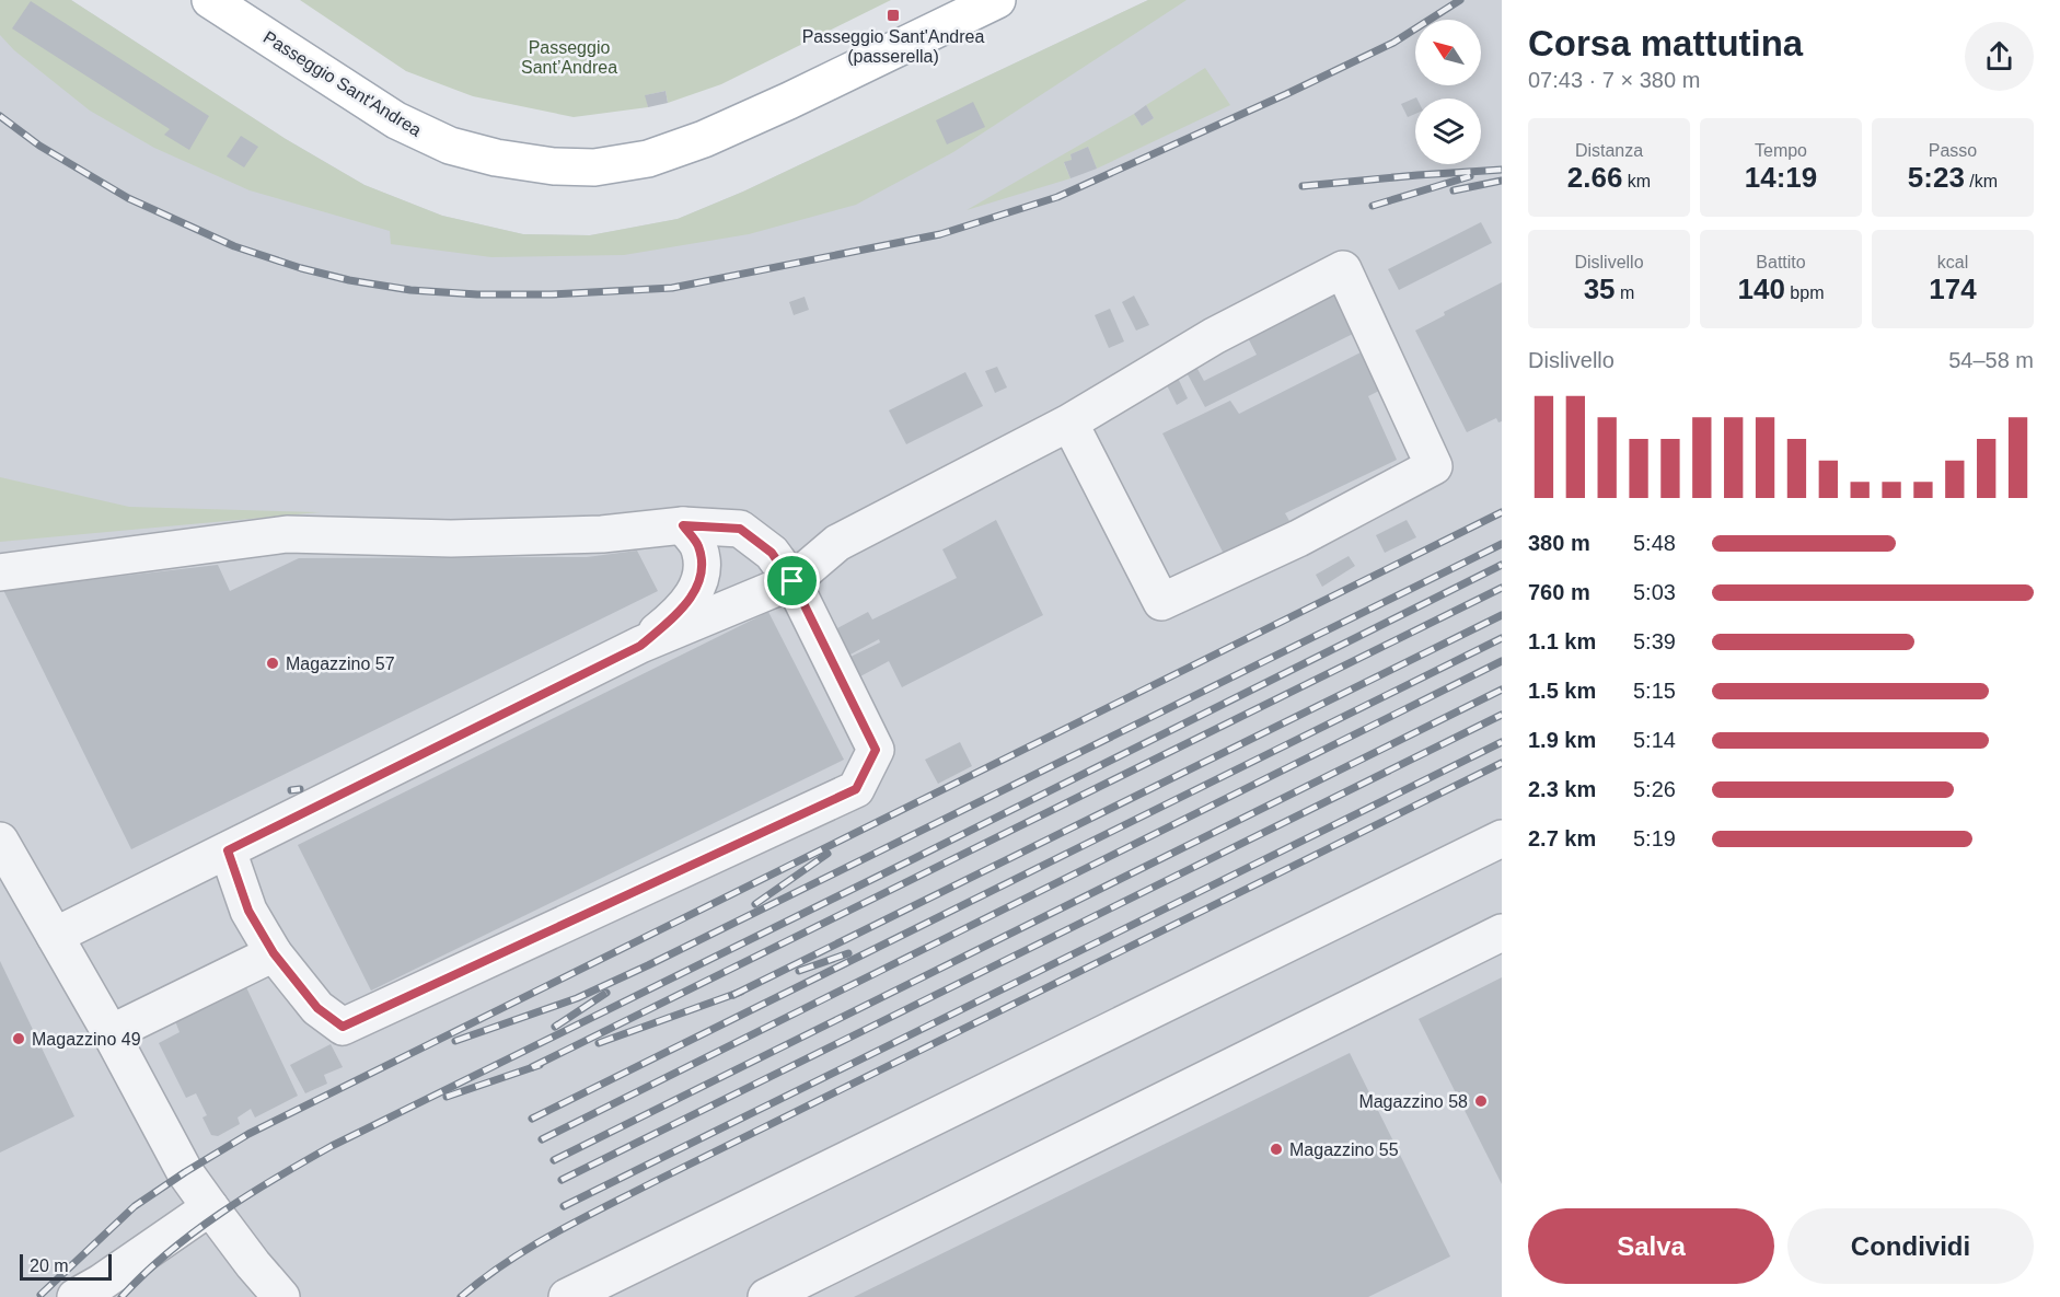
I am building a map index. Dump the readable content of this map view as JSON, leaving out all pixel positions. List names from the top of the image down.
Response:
{
  "streets": {
    "main road": ["Passeggio Sant'Andrea"]
  },
  "parks": ["Passeggio Sant’Andrea"],
  "places": {
    "transit": ["Passeggio Sant'Andrea (passerella)"],
    "other": [
      "Magazzino 57",
      "Magazzino 49",
      "Magazzino 58",
      "Magazzino 55"
    ]
  },
  "scale_bar": "20 m",
  "north": "top left",
  "page": {
    "heading": ["Corsa mattutina", "07:43 · 7 × 380 m"],
    "stats": [
      ["Distanza", "2.66 km"],
      ["Tempo", "14:19"],
      ["Passo", "5:23 /km"],
      ["Dislivello", "35 m"],
      ["Battito", "140 bpm"],
      ["kcal", "174"]
    ],
    "chart": ["Dislivello", "54–58 m"],
    "list": [
      {
        "name": "380 m",
        "note": "5:48"
      },
      {
        "name": "760 m",
        "note": "5:03"
      },
      {
        "name": "1.1 km",
        "note": "5:39"
      },
      {
        "name": "1.5 km",
        "note": "5:15"
      },
      {
        "name": "1.9 km",
        "note": "5:14"
      },
      {
        "name": "2.3 km",
        "note": "5:26"
      },
      {
        "name": "2.7 km",
        "note": "5:19"
      }
    ],
    "buttons": ["Salva", "Condividi"],
    "scale": "20 m"
  }
}
